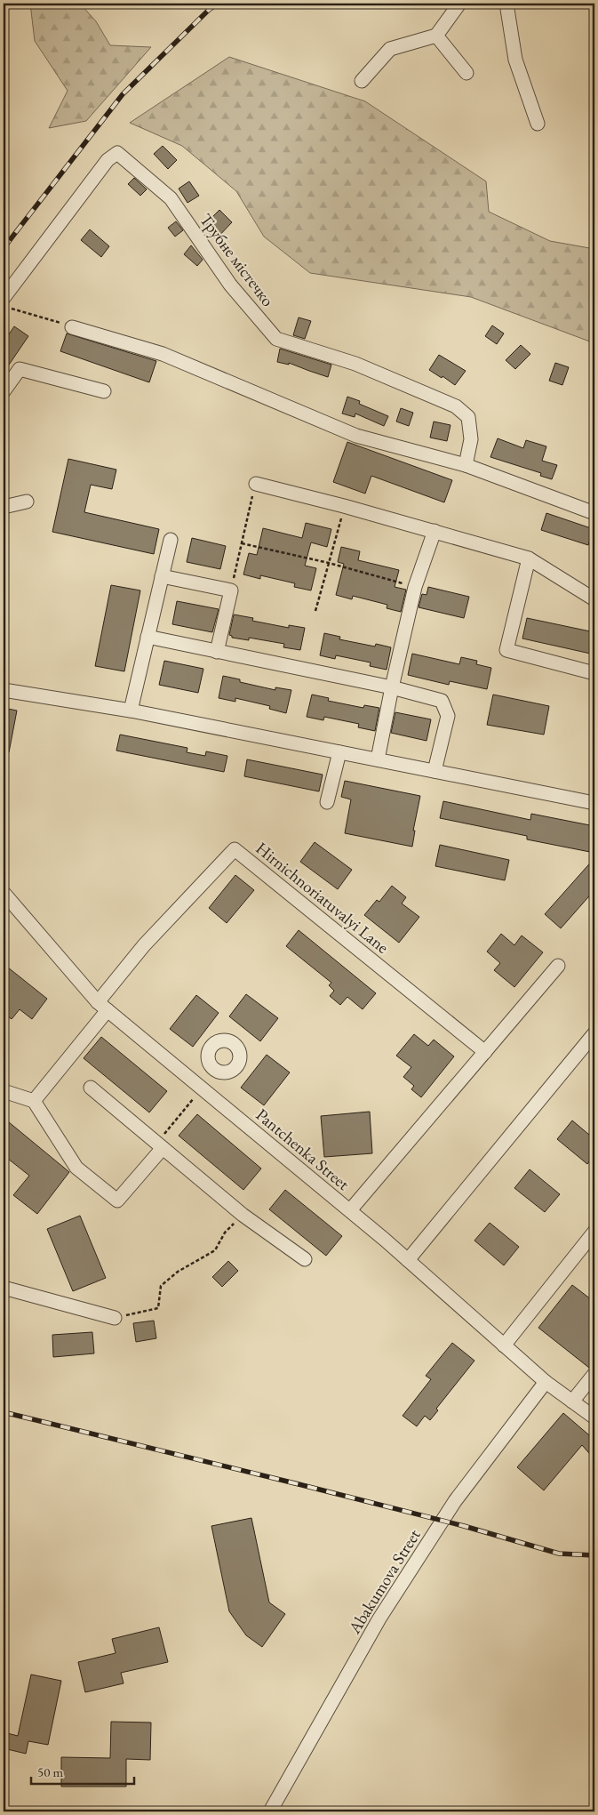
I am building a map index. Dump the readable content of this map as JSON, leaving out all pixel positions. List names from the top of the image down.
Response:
{
  "streets": {
    "street": [
      "Трубне містечко",
      "Hirnichnoriatuvalyi Lane",
      "Pantchenka Street",
      "Abakumova Street"
    ]
  },
  "crossings": [
    ["Hirnichnoriatuvalyi Lane", "Pantchenka Street"],
    ["Pantchenka Street", "Abakumova Street"]
  ],
  "scale_bar": "50 m"
}
